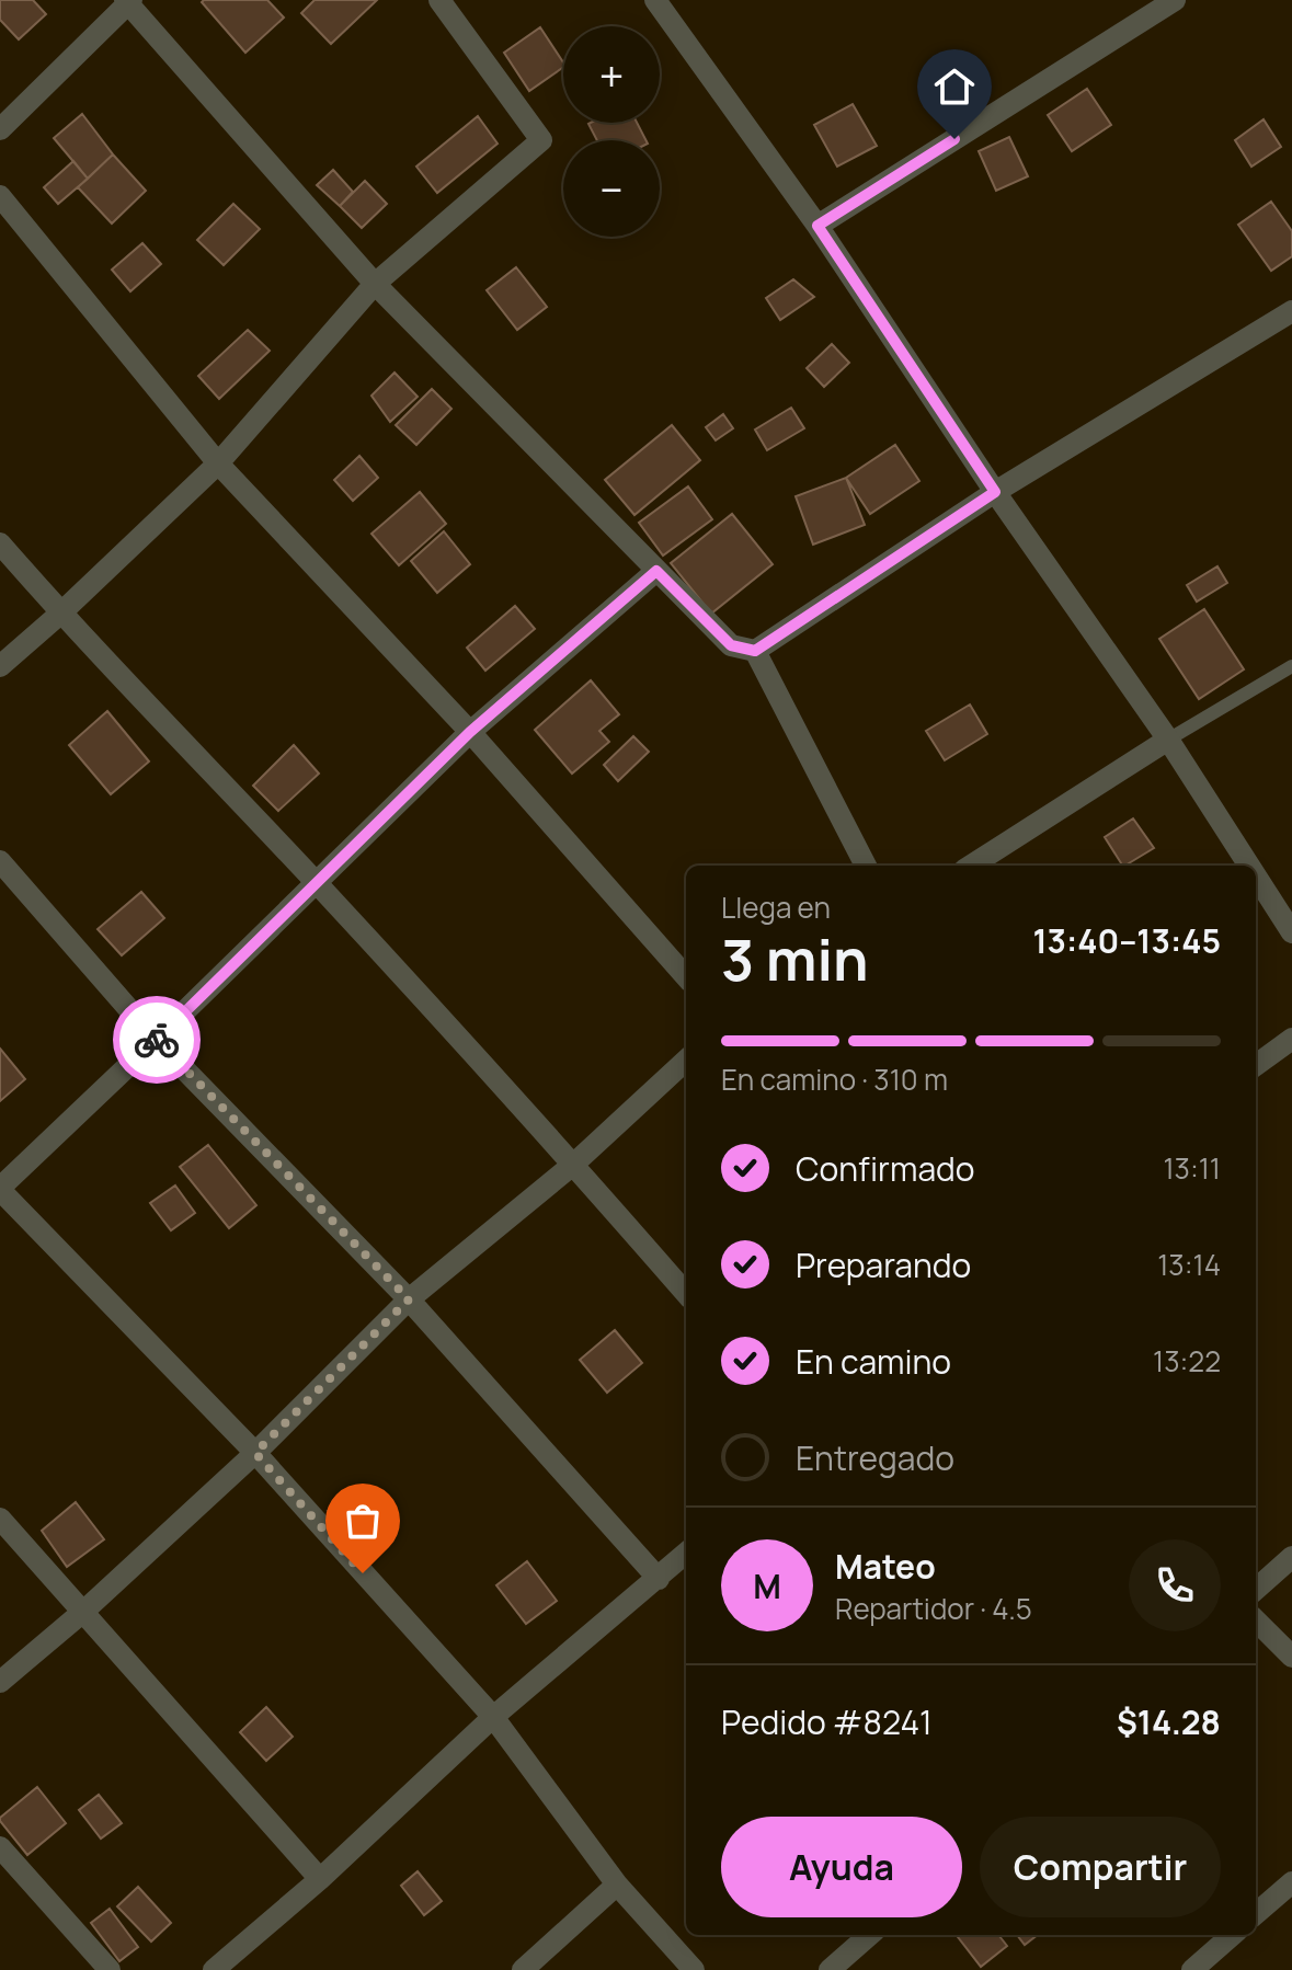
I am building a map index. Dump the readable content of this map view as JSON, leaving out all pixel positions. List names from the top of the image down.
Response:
{
  "page": {
    "map_buttons": ["+", "−"],
    "heading": ["3 min", "Llega en", "13:40–13:45"],
    "panel": [
      "Mateo",
      "Repartidor · 4.5",
      "Pedido #8241",
      "$14.28"
    ],
    "bar": "En camino · 310 m",
    "list": [
      ["Confirmado", "13:11"],
      ["Preparando", "13:14"],
      ["En camino", "13:22"],
      "Entregado"
    ],
    "round": "M",
    "buttons": ["Ayuda", "Compartir"]
  }
}
